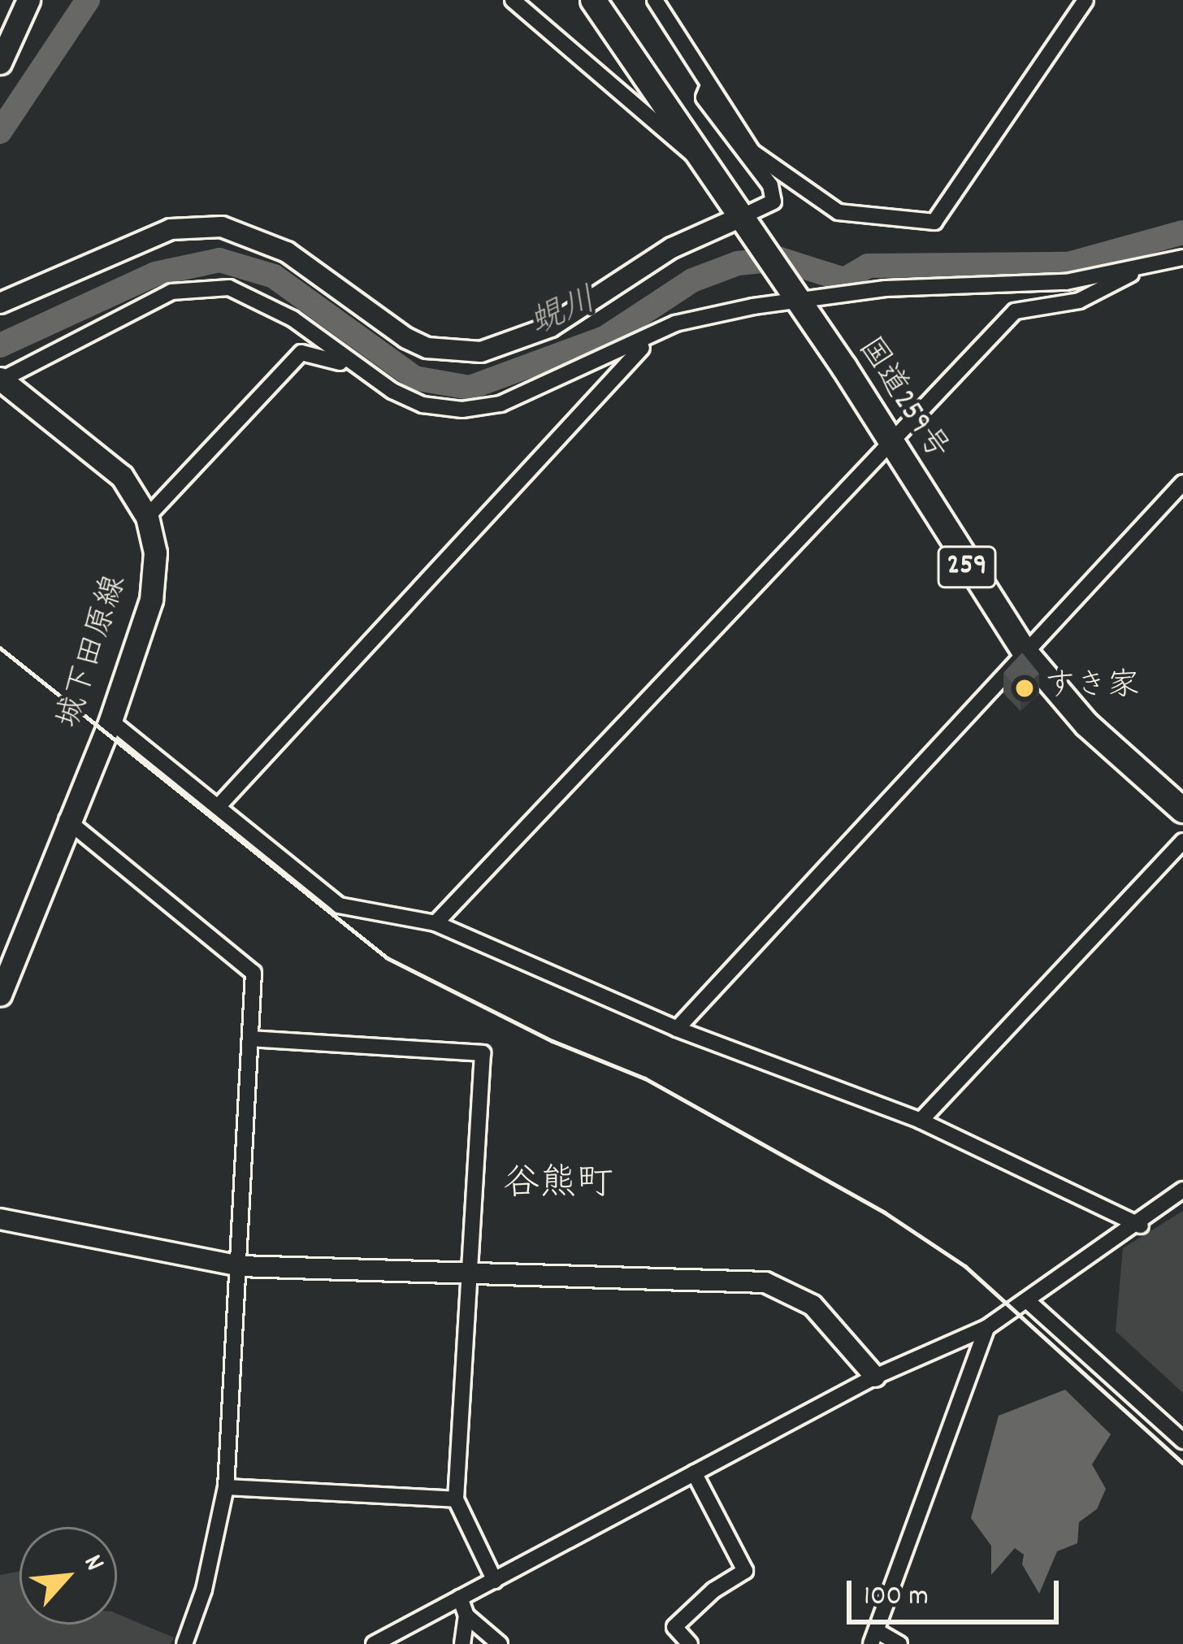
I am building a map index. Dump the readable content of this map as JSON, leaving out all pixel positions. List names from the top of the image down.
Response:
{
  "streets": {
    "highway": ["国道259号", "259"],
    "main road": ["城下田原線"]
  },
  "districts": ["谷熊町"],
  "water": ["蜆川"],
  "places": ["すき家"],
  "scale_bar": "100 m",
  "north": "top right"
}
